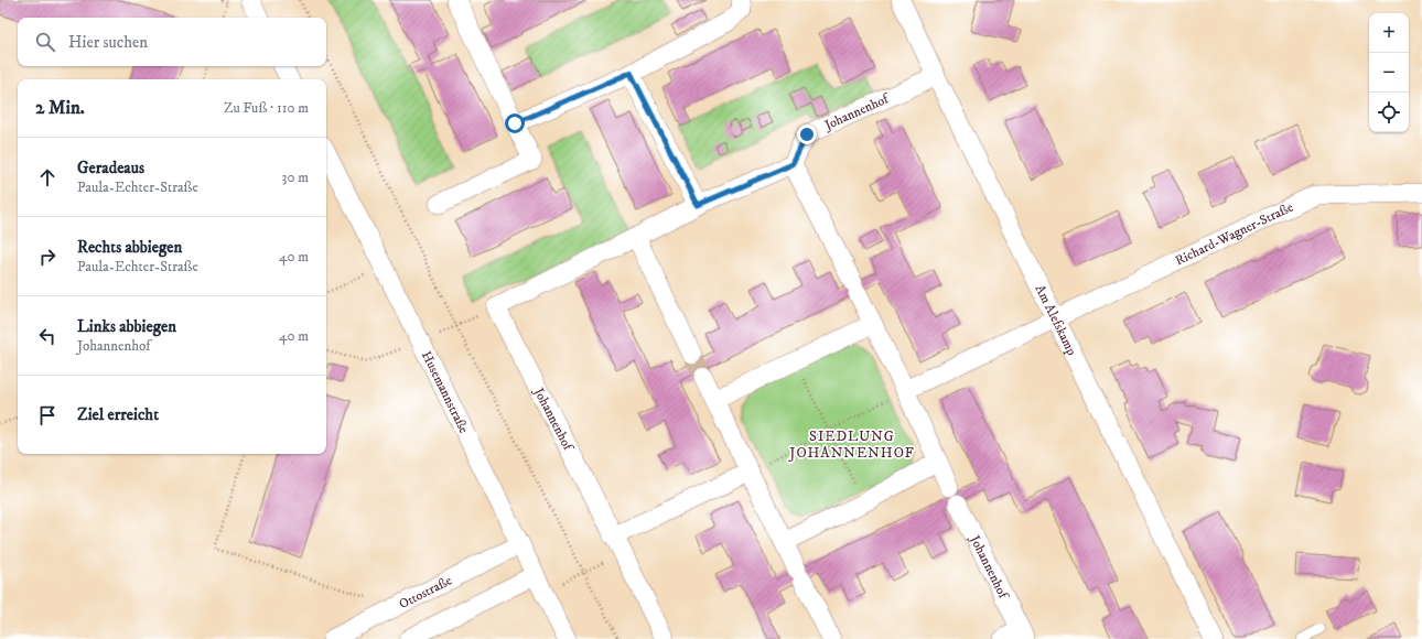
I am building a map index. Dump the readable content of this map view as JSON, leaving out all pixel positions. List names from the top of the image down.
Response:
{
  "streets": {
    "street": [
      "Johannenhof",
      "Richard-Wagner-Straße",
      "Am Alefskamp",
      "Husemannstraße",
      "Ottostraße"
    ]
  },
  "crossings": [
    ["Johannenhof", "Am Alefskamp"],
    ["Richard-Wagner-Straße", "Am Alefskamp"],
    ["Husemannstraße", "Ottostraße"]
  ],
  "districts": ["SIEDLUNG JOHANNENHOF"],
  "page": {
    "map_buttons": ["+", "−"],
    "search": "Hier suchen",
    "heading": ["2 Min.", "Zu Fuß · 110 m"],
    "list": [
      ["Geradeaus", "Paula-Echter-Straße", "30 m"],
      ["Rechts abbiegen", "Paula-Echter-Straße", "40 m"],
      ["Links abbiegen", "Johannenhof", "40 m"],
      "Ziel erreicht"
    ]
  }
}
